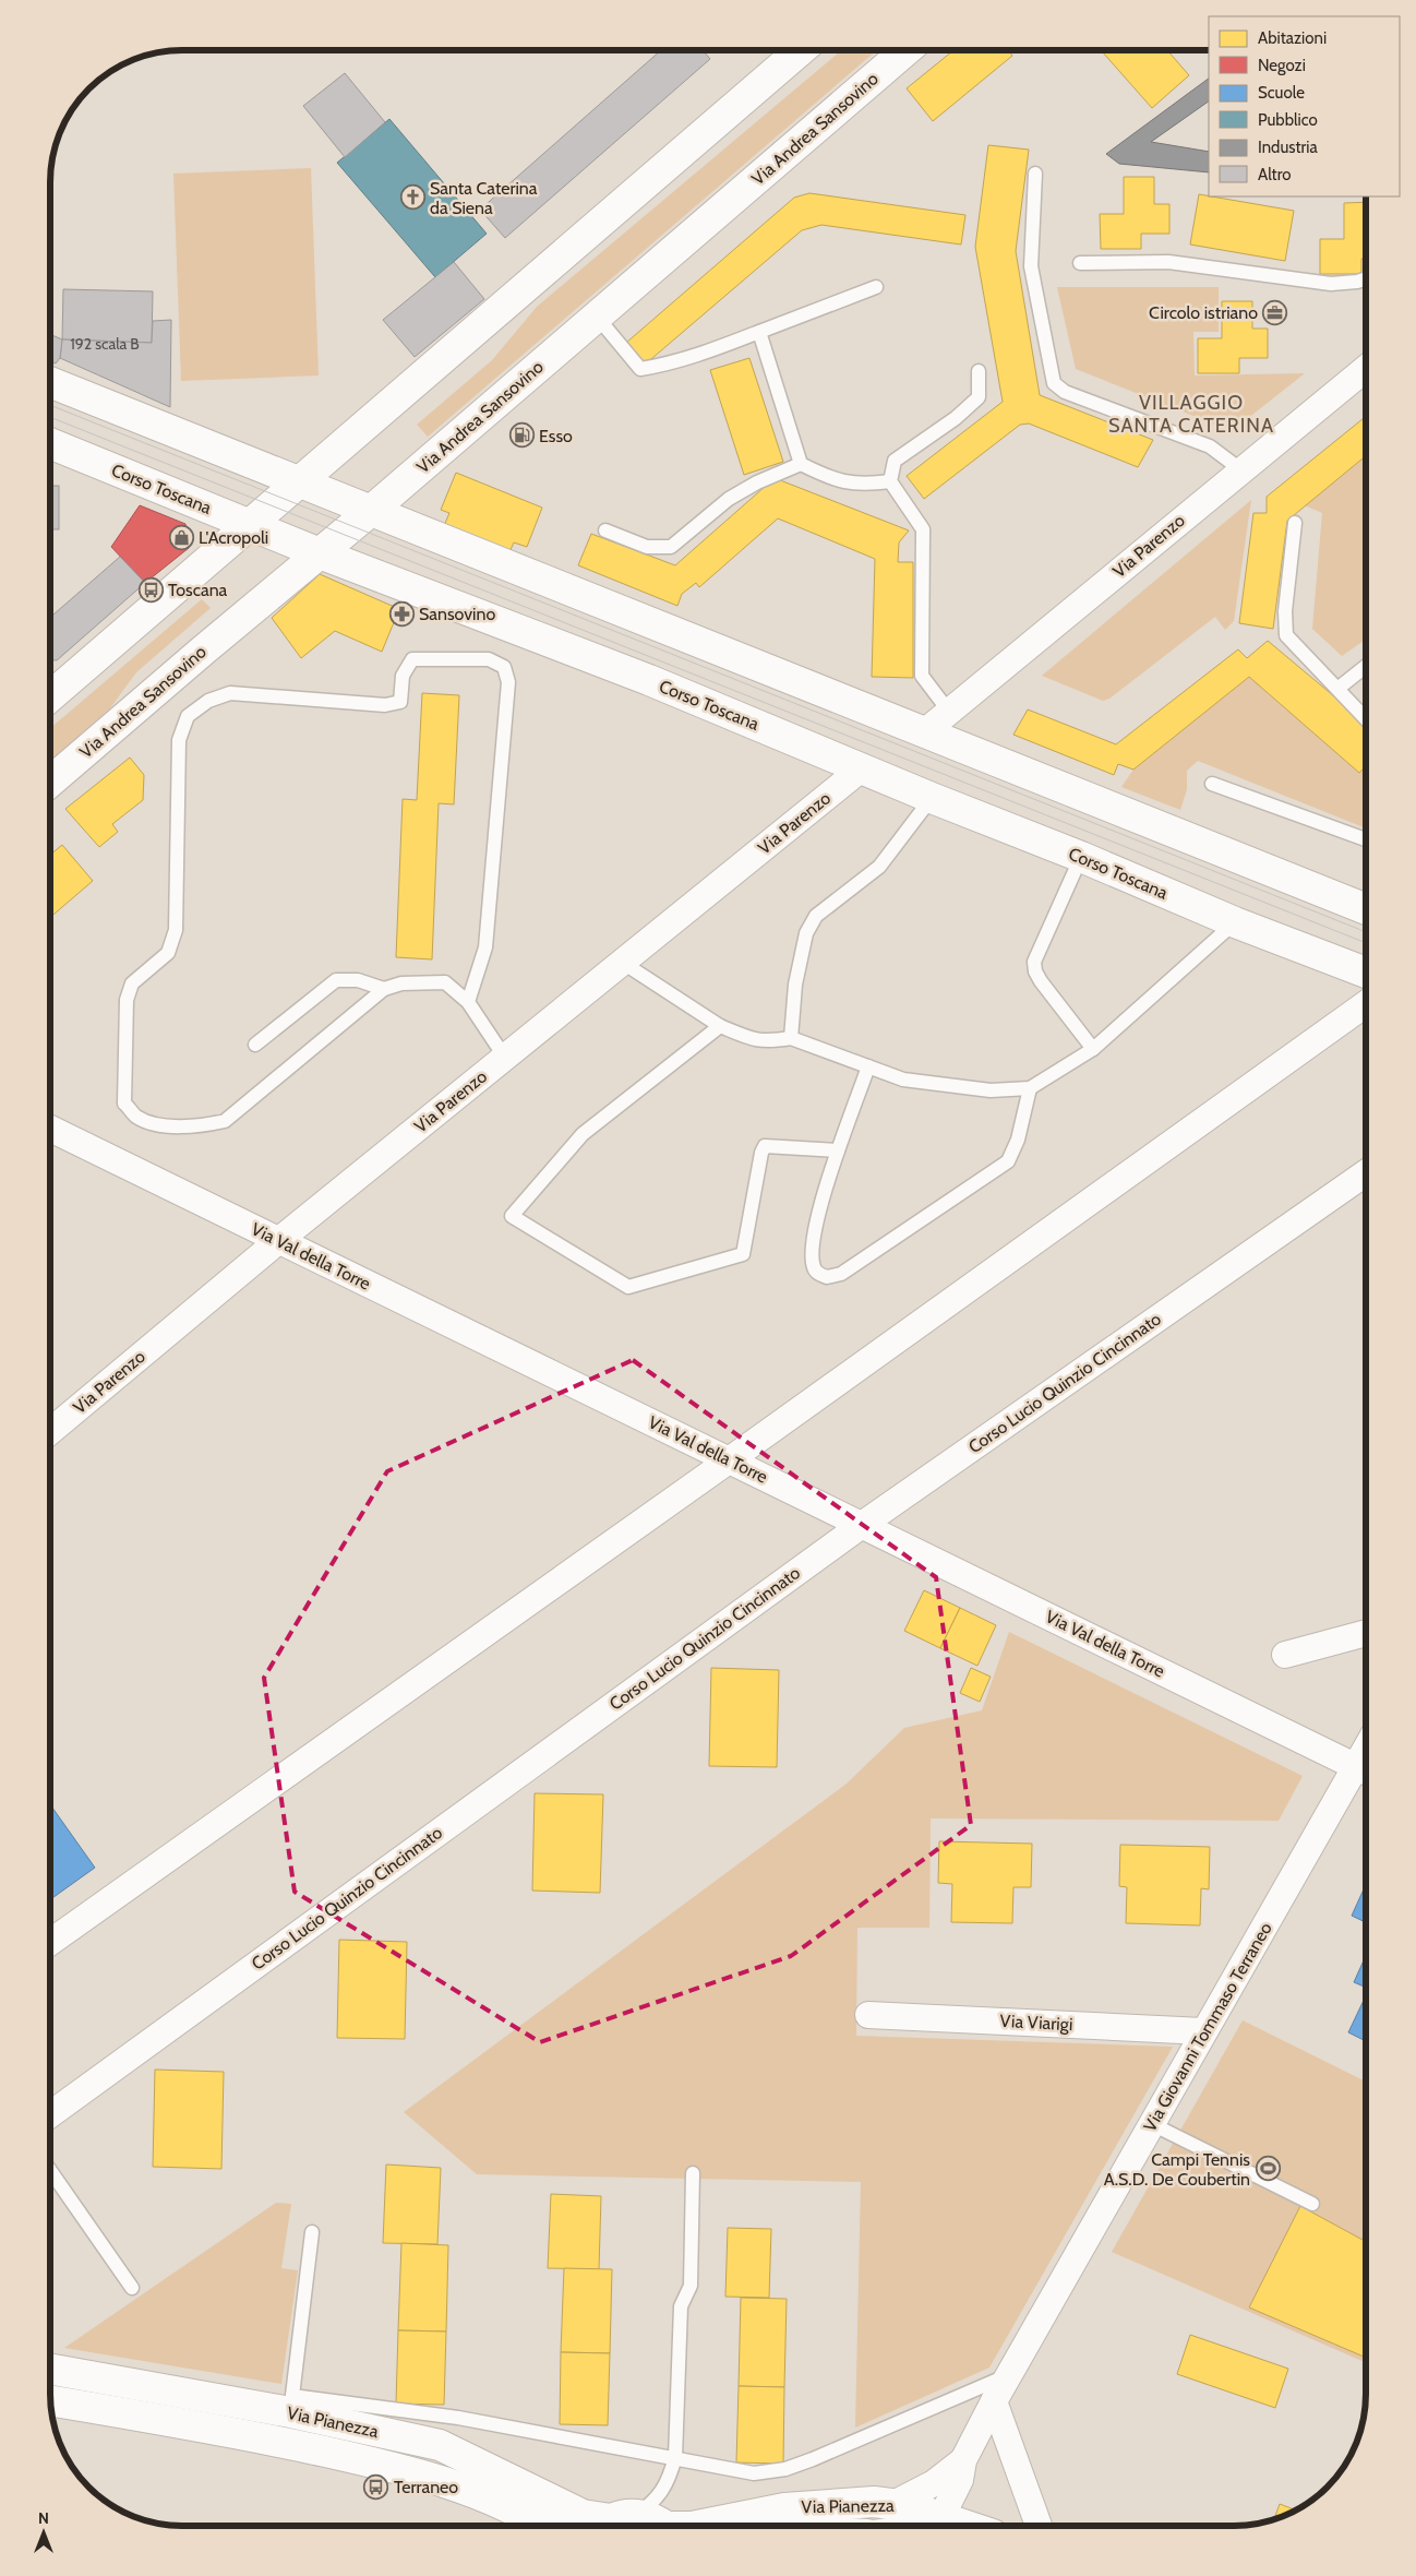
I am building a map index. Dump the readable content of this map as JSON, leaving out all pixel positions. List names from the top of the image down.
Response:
{
  "streets": {
    "street": [
      "Via Andrea Sansovino",
      "Corso Toscana",
      "Via Parenzo",
      "Via Val della Torre",
      "Corso Lucio Quinzio Cincinnato",
      "Via Viarigi",
      "Via Giovanni Tommaso Terraneo",
      "Via Pianezza"
    ]
  },
  "crossings": [
    ["Via Andrea Sansovino", "Corso Toscana"],
    ["Corso Toscana", "Via Parenzo"],
    ["Via Parenzo", "Via Val della Torre"],
    ["Via Val della Torre", "Corso Lucio Quinzio Cincinnato"],
    ["Via Val della Torre", "Via Giovanni Tommaso Terraneo"],
    ["Via Viarigi", "Via Giovanni Tommaso Terraneo"],
    ["Via Giovanni Tommaso Terraneo", "Via Pianezza"]
  ],
  "districts": ["VILLAGGIO SANTA CATERINA"],
  "places": {
    "church": ["Santa Caterina da Siena"],
    "office": ["Circolo istriano"],
    "fuel station": ["Esso"],
    "shop": ["L'Acropoli"],
    "bus stop": ["Toscana", "Terraneo"],
    "pharmacy": ["Sansovino"],
    "sports": ["Campi Tennis A.S.D. De Coubertin"]
  },
  "house_numbers": ["192 scala B"],
  "legend": [
    "Abitazioni",
    "Negozi",
    "Scuole",
    "Pubblico",
    "Industria",
    "Altro"
  ],
  "north": "top"
}
